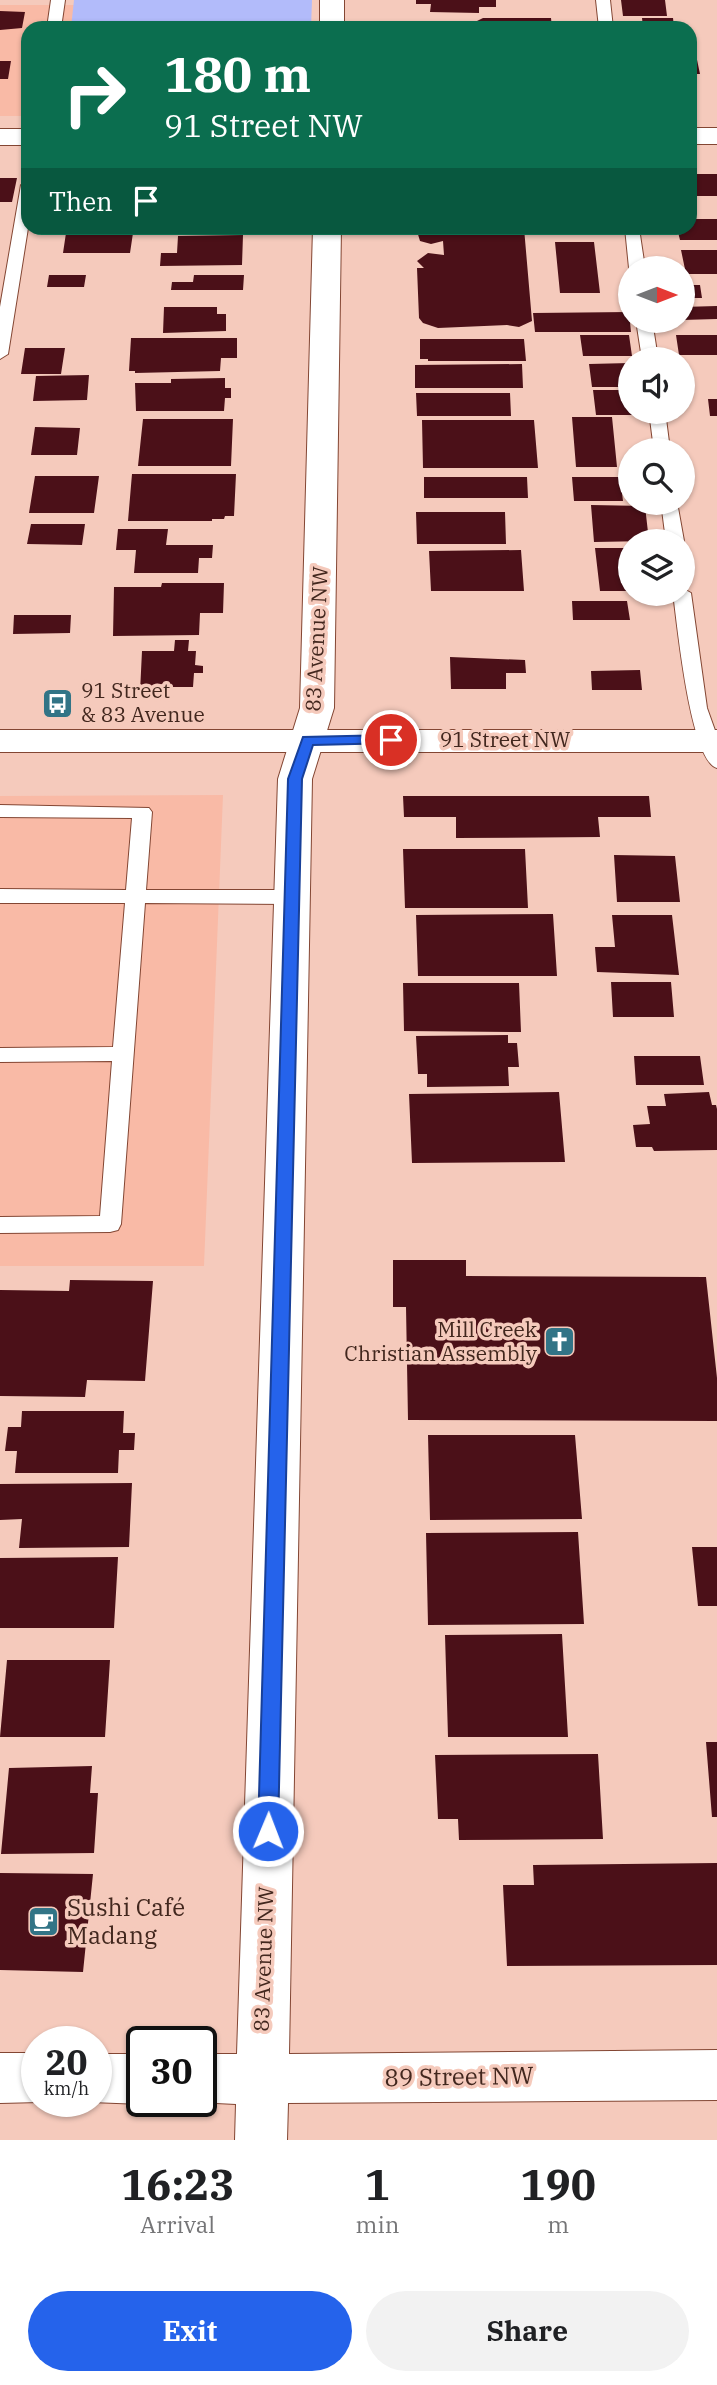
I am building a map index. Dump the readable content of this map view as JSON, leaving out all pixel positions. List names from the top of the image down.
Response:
{
  "streets": {
    "street": ["83 Avenue NW", "91 Street NW", "89 Street NW"]
  },
  "crossings": [
    ["83 Avenue NW", "91 Street NW"],
    ["83 Avenue NW", "89 Street NW"]
  ],
  "places": {
    "bus stop": ["91 Street & 83 Avenue"],
    "church": ["Mill Creek Christian Assembly"],
    "cafe": ["Sushi Café Madang"]
  },
  "north": "right",
  "page": {
    "turn": ["180 m", "91 Street NW"],
    "then": "Then",
    "speed": "20 km/h",
    "limit": "30",
    "eta": [
      "16:23",
      "Arrival",
      "1",
      "min",
      "190",
      "m"
    ],
    "buttons": ["Exit", "Share"]
  }
}
